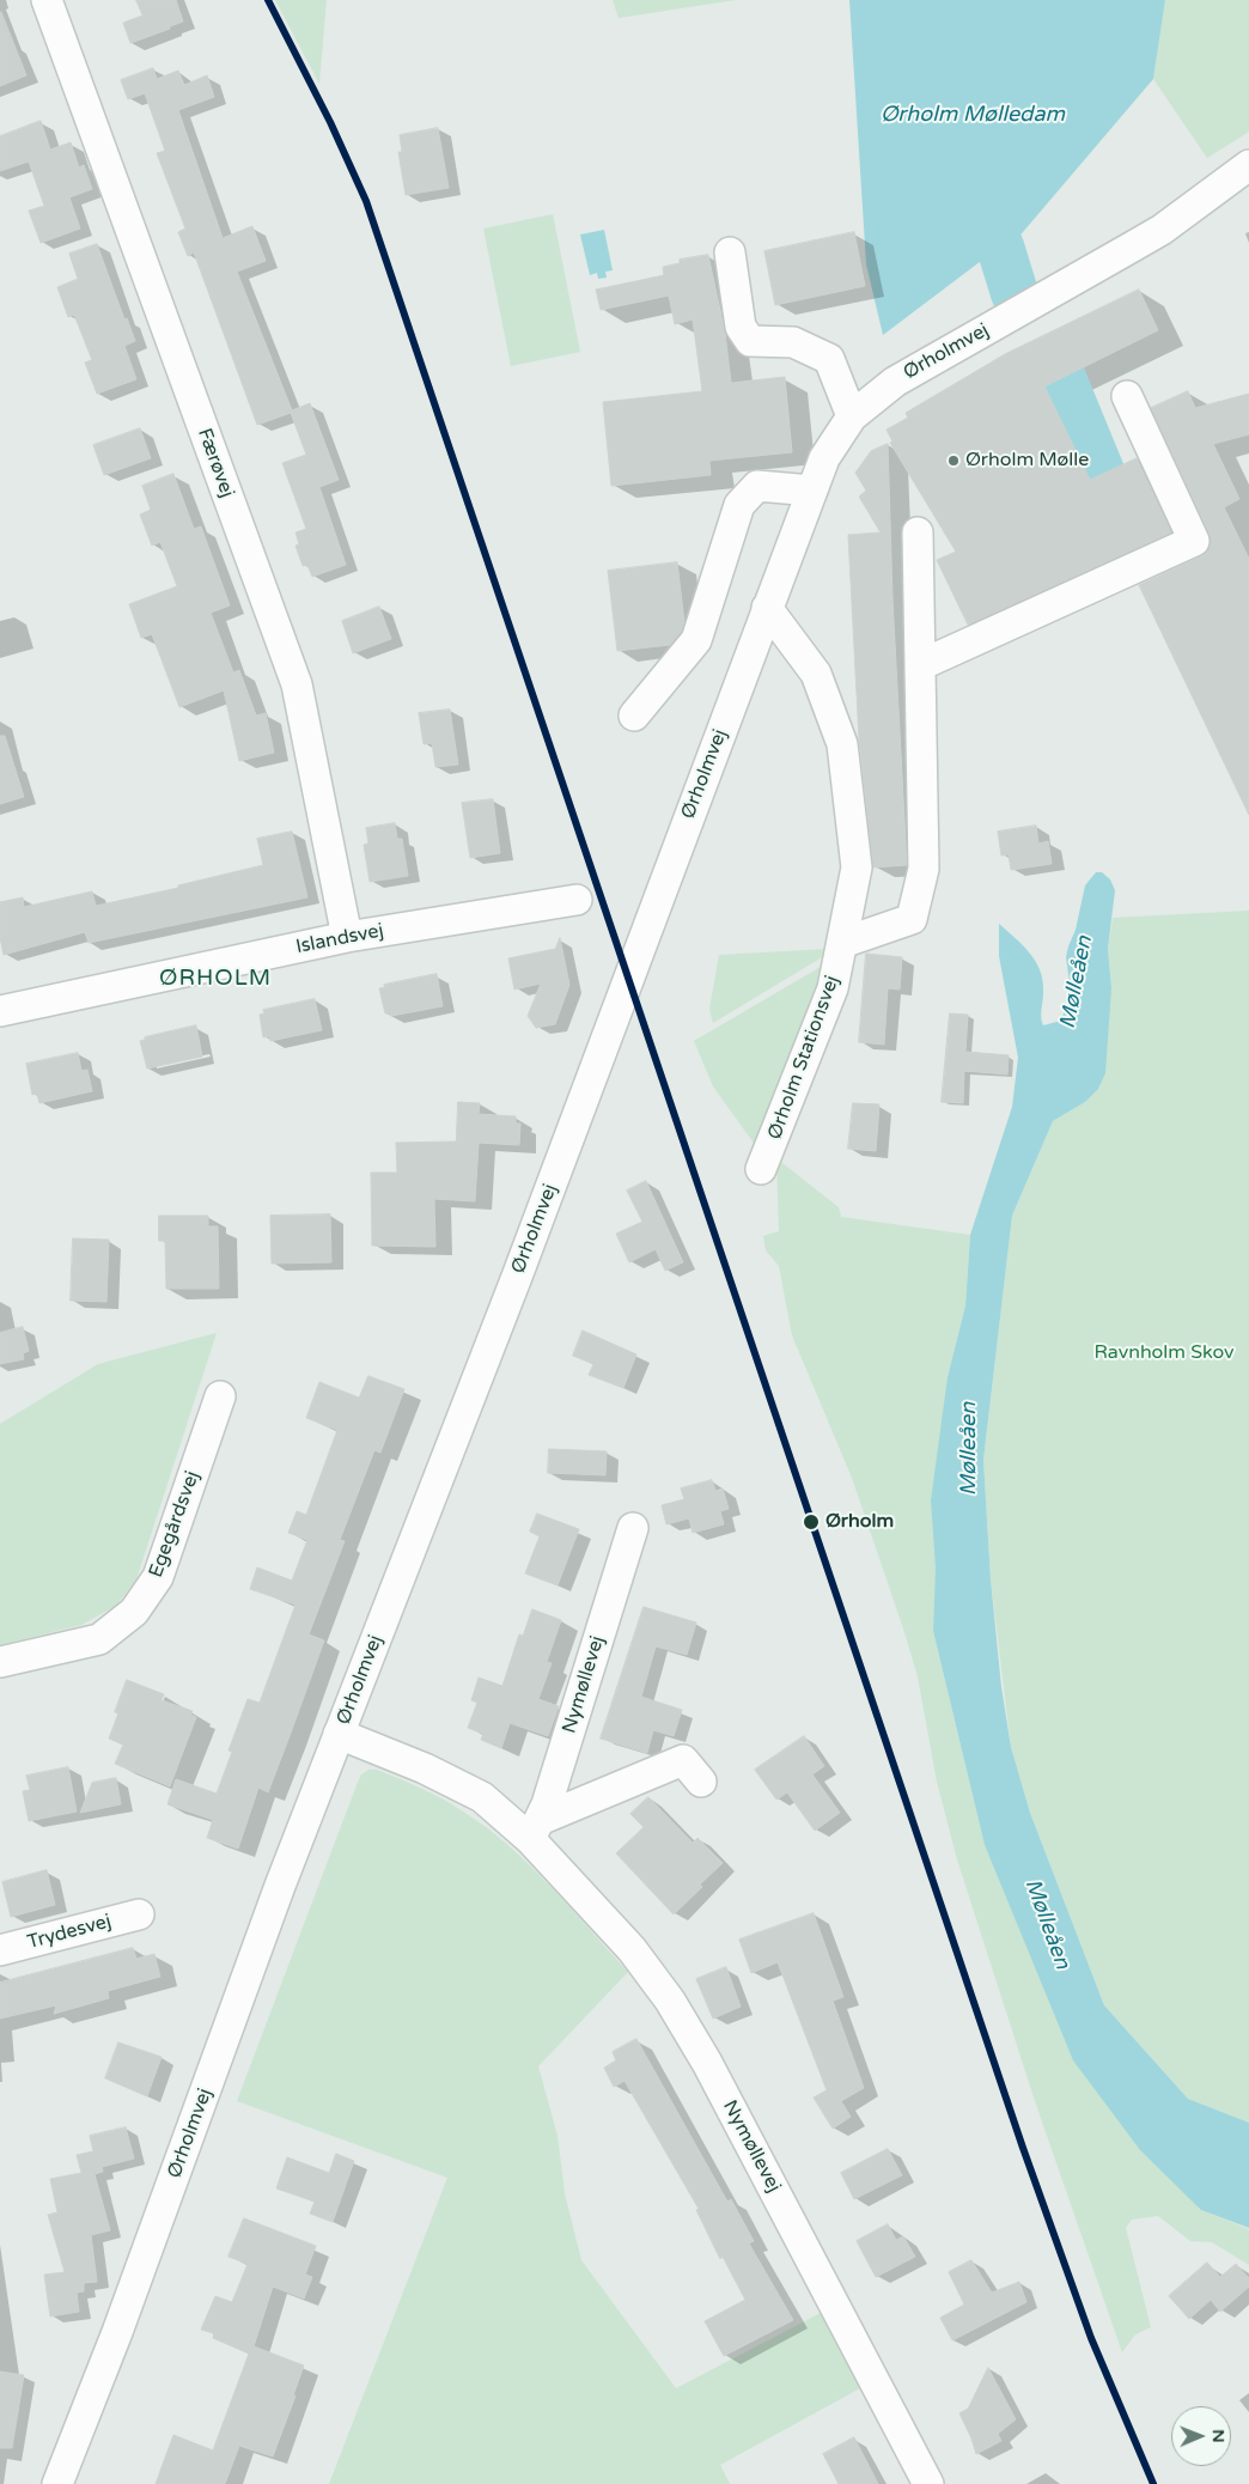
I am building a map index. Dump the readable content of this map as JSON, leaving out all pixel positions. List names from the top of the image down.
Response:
{
  "streets": {
    "street": [
      "Ørholmvej",
      "Færøvej",
      "Islandsvej",
      "Ørholm Stationsvej",
      "Egegårdsvej",
      "Nymøllevej",
      "Trydesvej"
    ]
  },
  "crossings": [
    ["Ørholmvej", "Ørholm Stationsvej"],
    ["Ørholmvej", "Nymøllevej"],
    ["Færøvej", "Islandsvej"]
  ],
  "districts": ["ØRHOLM"],
  "water": ["Ørholm Mølledam", "Mølleåen"],
  "parks": ["Ravnholm Skov"],
  "places": ["Ørholm Mølle", "Ørholm"],
  "north": "right"
}
